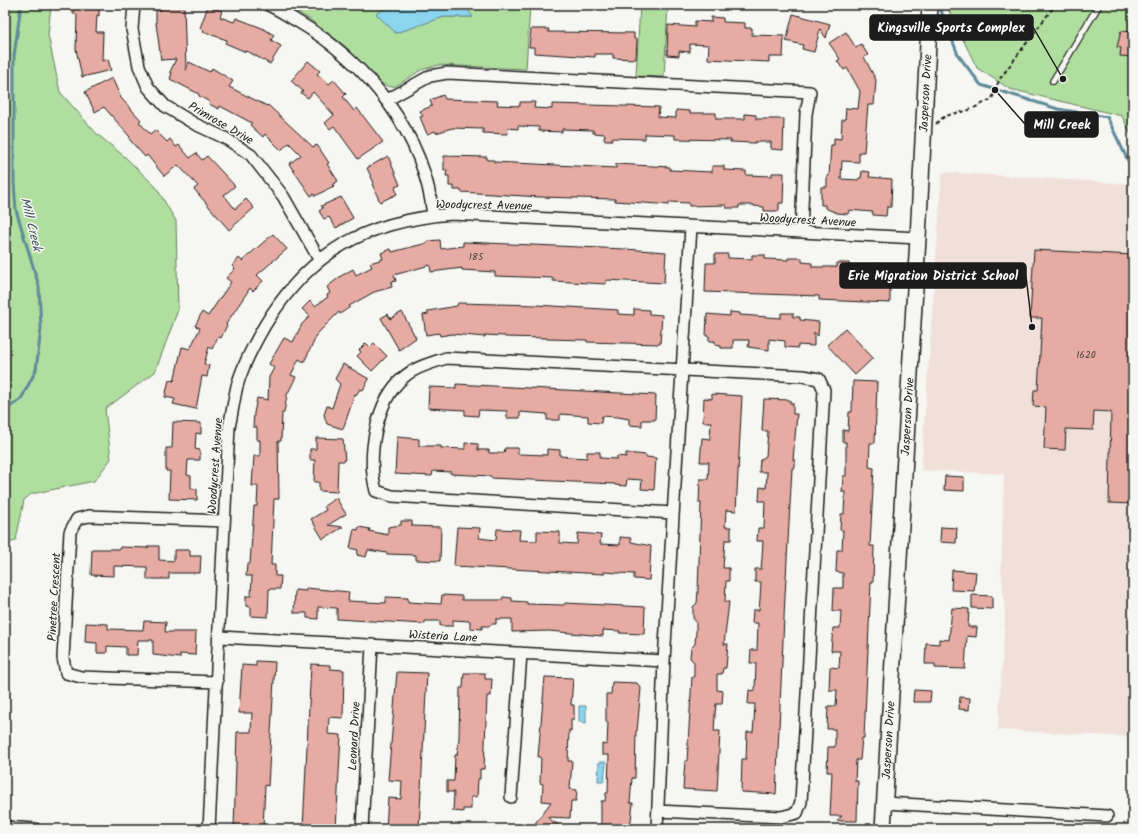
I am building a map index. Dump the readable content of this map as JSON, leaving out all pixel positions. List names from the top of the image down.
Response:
{
  "streets": {
    "street": [
      "Jasperson Drive",
      "Primrose Drive",
      "Woodycrest Avenue",
      "Pinetree Crescent",
      "Wisteria Lane",
      "Leonard Drive"
    ]
  },
  "crossings": [
    ["Jasperson Drive", "Woodycrest Avenue"],
    ["Primrose Drive", "Woodycrest Avenue"],
    ["Woodycrest Avenue", "Pinetree Crescent"],
    ["Woodycrest Avenue", "Wisteria Lane"],
    ["Wisteria Lane", "Leonard Drive"]
  ],
  "water": ["Mill Creek"],
  "places": ["Kingsville Sports Complex", "Mill Creek", "Erie Migration District School"],
  "house_numbers": ["185", "1620"]
}
